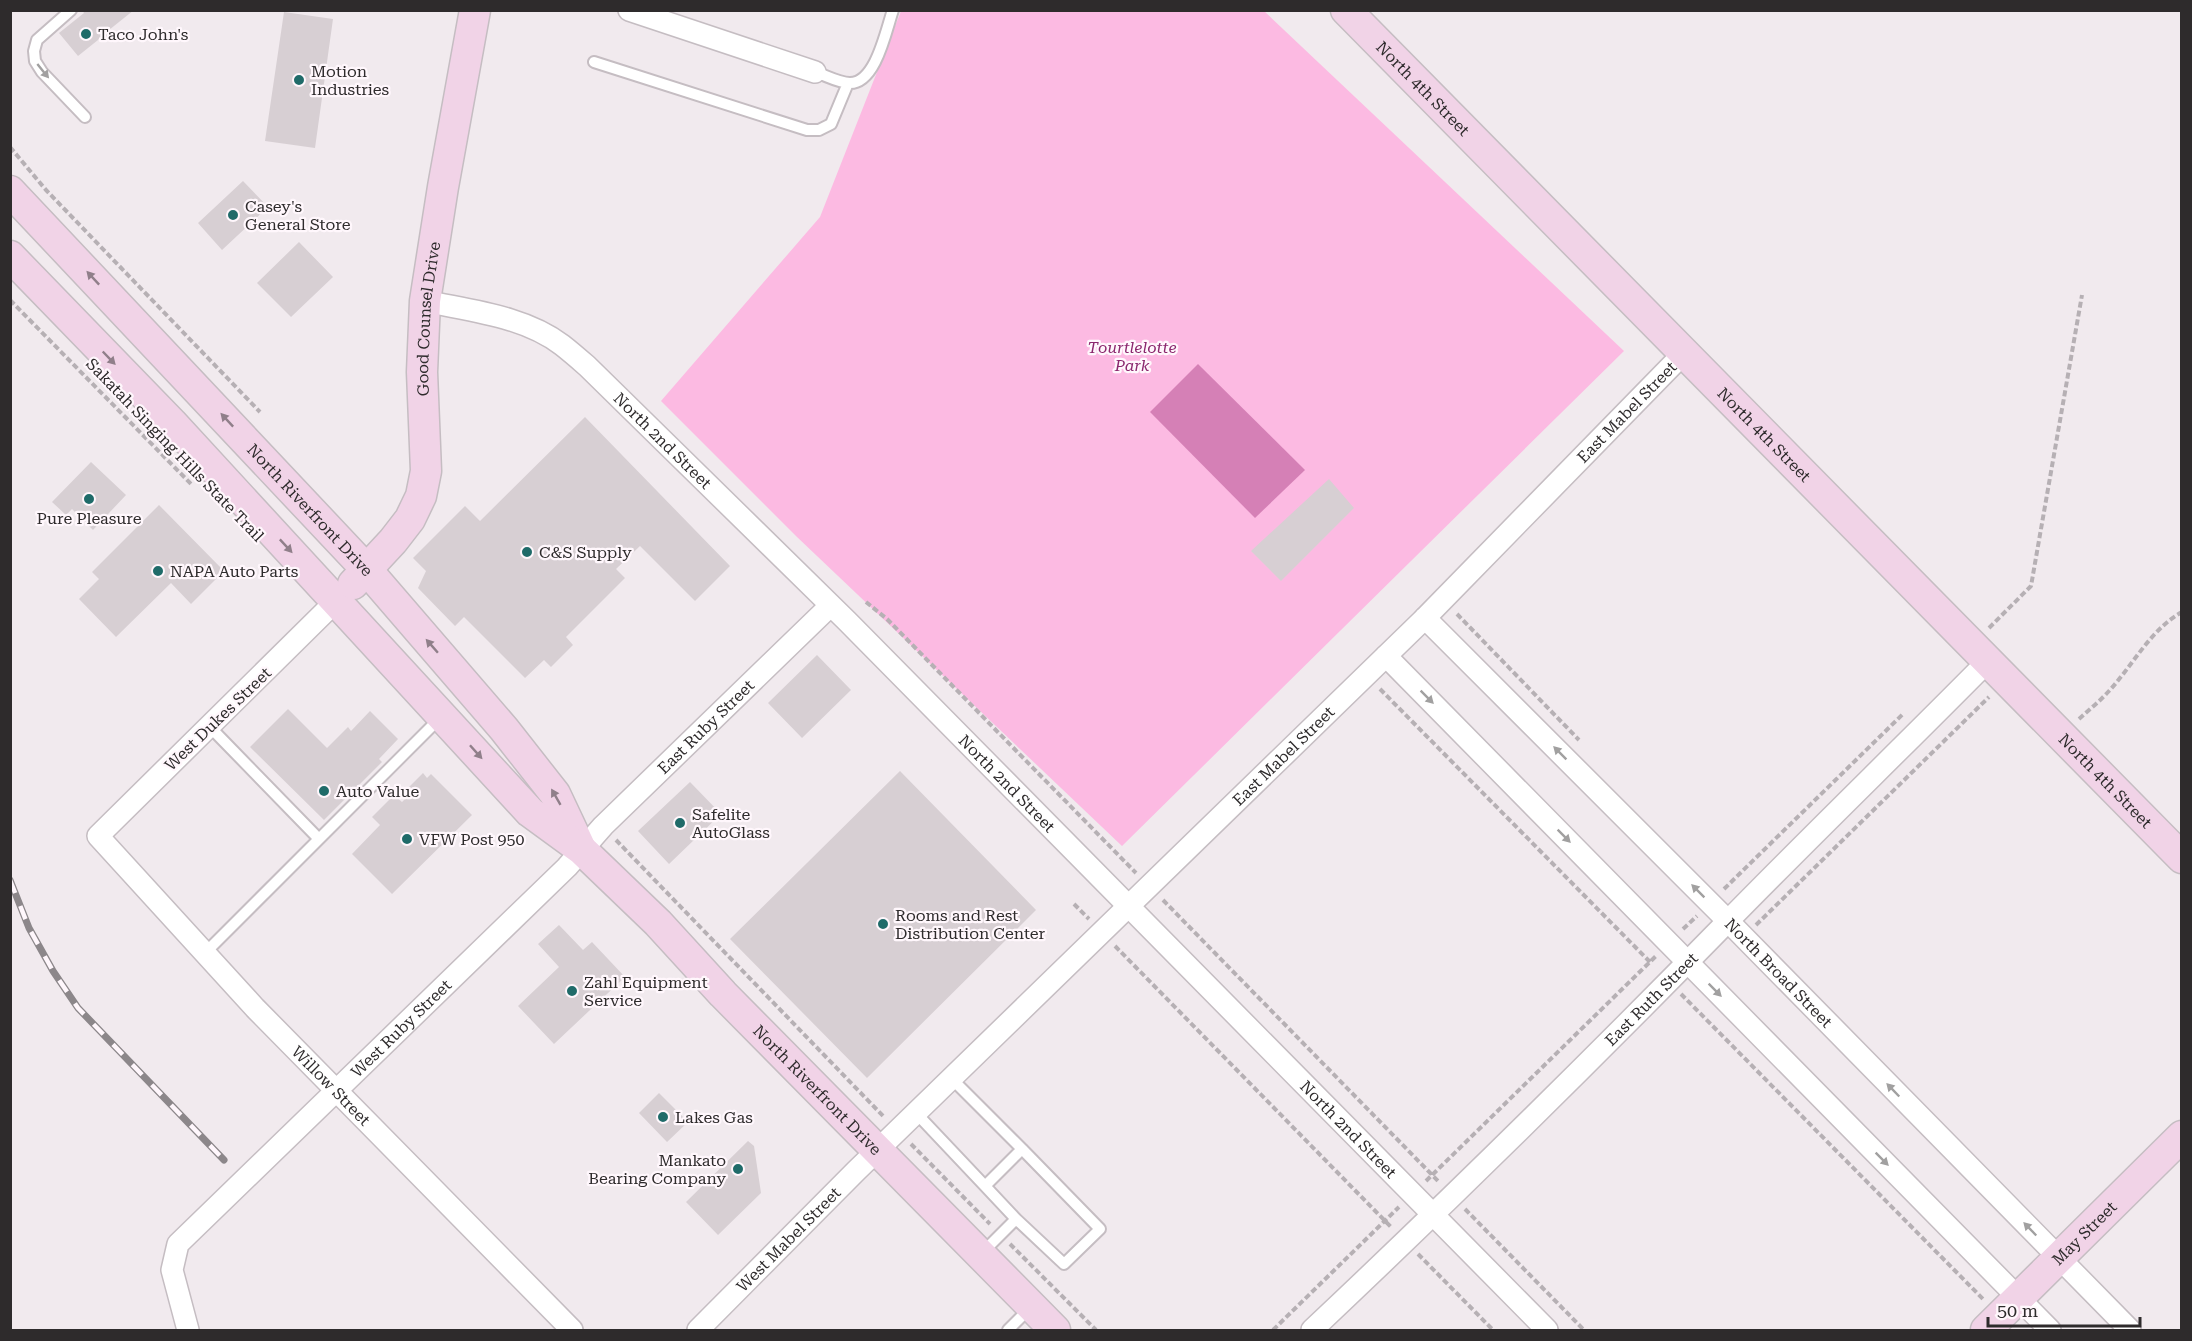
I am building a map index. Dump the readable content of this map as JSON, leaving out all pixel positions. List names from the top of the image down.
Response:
{
  "streets": {
    "main road": [
      "North 4th Street",
      "Good Counsel Drive",
      "North Riverfront Drive",
      "May Street"
    ],
    "street": [
      "East Mabel Street",
      "North 2nd Street",
      "West Dukes Street",
      "East Ruby Street",
      "North Broad Street",
      "East Ruth Street",
      "West Ruby Street",
      "Willow Street",
      "West Mabel Street"
    ],
    "path": ["Sakatah Singing Hills State Trail"]
  },
  "crossings": [
    ["North 4th Street", "East Mabel Street"],
    ["North 4th Street", "East Ruth Street"],
    ["Good Counsel Drive", "North 2nd Street"],
    ["Good Counsel Drive", "North Riverfront Drive"],
    ["Good Counsel Drive", "West Dukes Street"],
    ["East Mabel Street", "North 2nd Street"],
    ["East Mabel Street", "North Riverfront Drive"],
    ["East Mabel Street", "North Broad Street"],
    ["East Mabel Street", "West Mabel Street"],
    ["North 2nd Street", "East Ruby Street"],
    ["North 2nd Street", "East Ruth Street"],
    ["North Riverfront Drive", "West Dukes Street"],
    ["North Riverfront Drive", "East Ruby Street"],
    ["North Riverfront Drive", "West Ruby Street"],
    ["North Riverfront Drive", "West Mabel Street"],
    ["West Dukes Street", "Willow Street"],
    ["East Ruby Street", "West Ruby Street"],
    ["North Broad Street", "East Ruth Street"],
    ["North Broad Street", "May Street"],
    ["West Ruby Street", "Willow Street"]
  ],
  "parks": ["Tourtlelotte Park"],
  "places": [
    "Taco John's",
    "Motion Industries",
    "Casey's General Store",
    "Pure Pleasure",
    "C&S Supply",
    "NAPA Auto Parts",
    "Auto Value",
    "Safelite AutoGlass",
    "VFW Post 950",
    "Rooms and Rest Distribution Center",
    "Zahl Equipment Service",
    "Lakes Gas",
    "Mankato Bearing Company"
  ],
  "scale_bar": "50 m"
}
